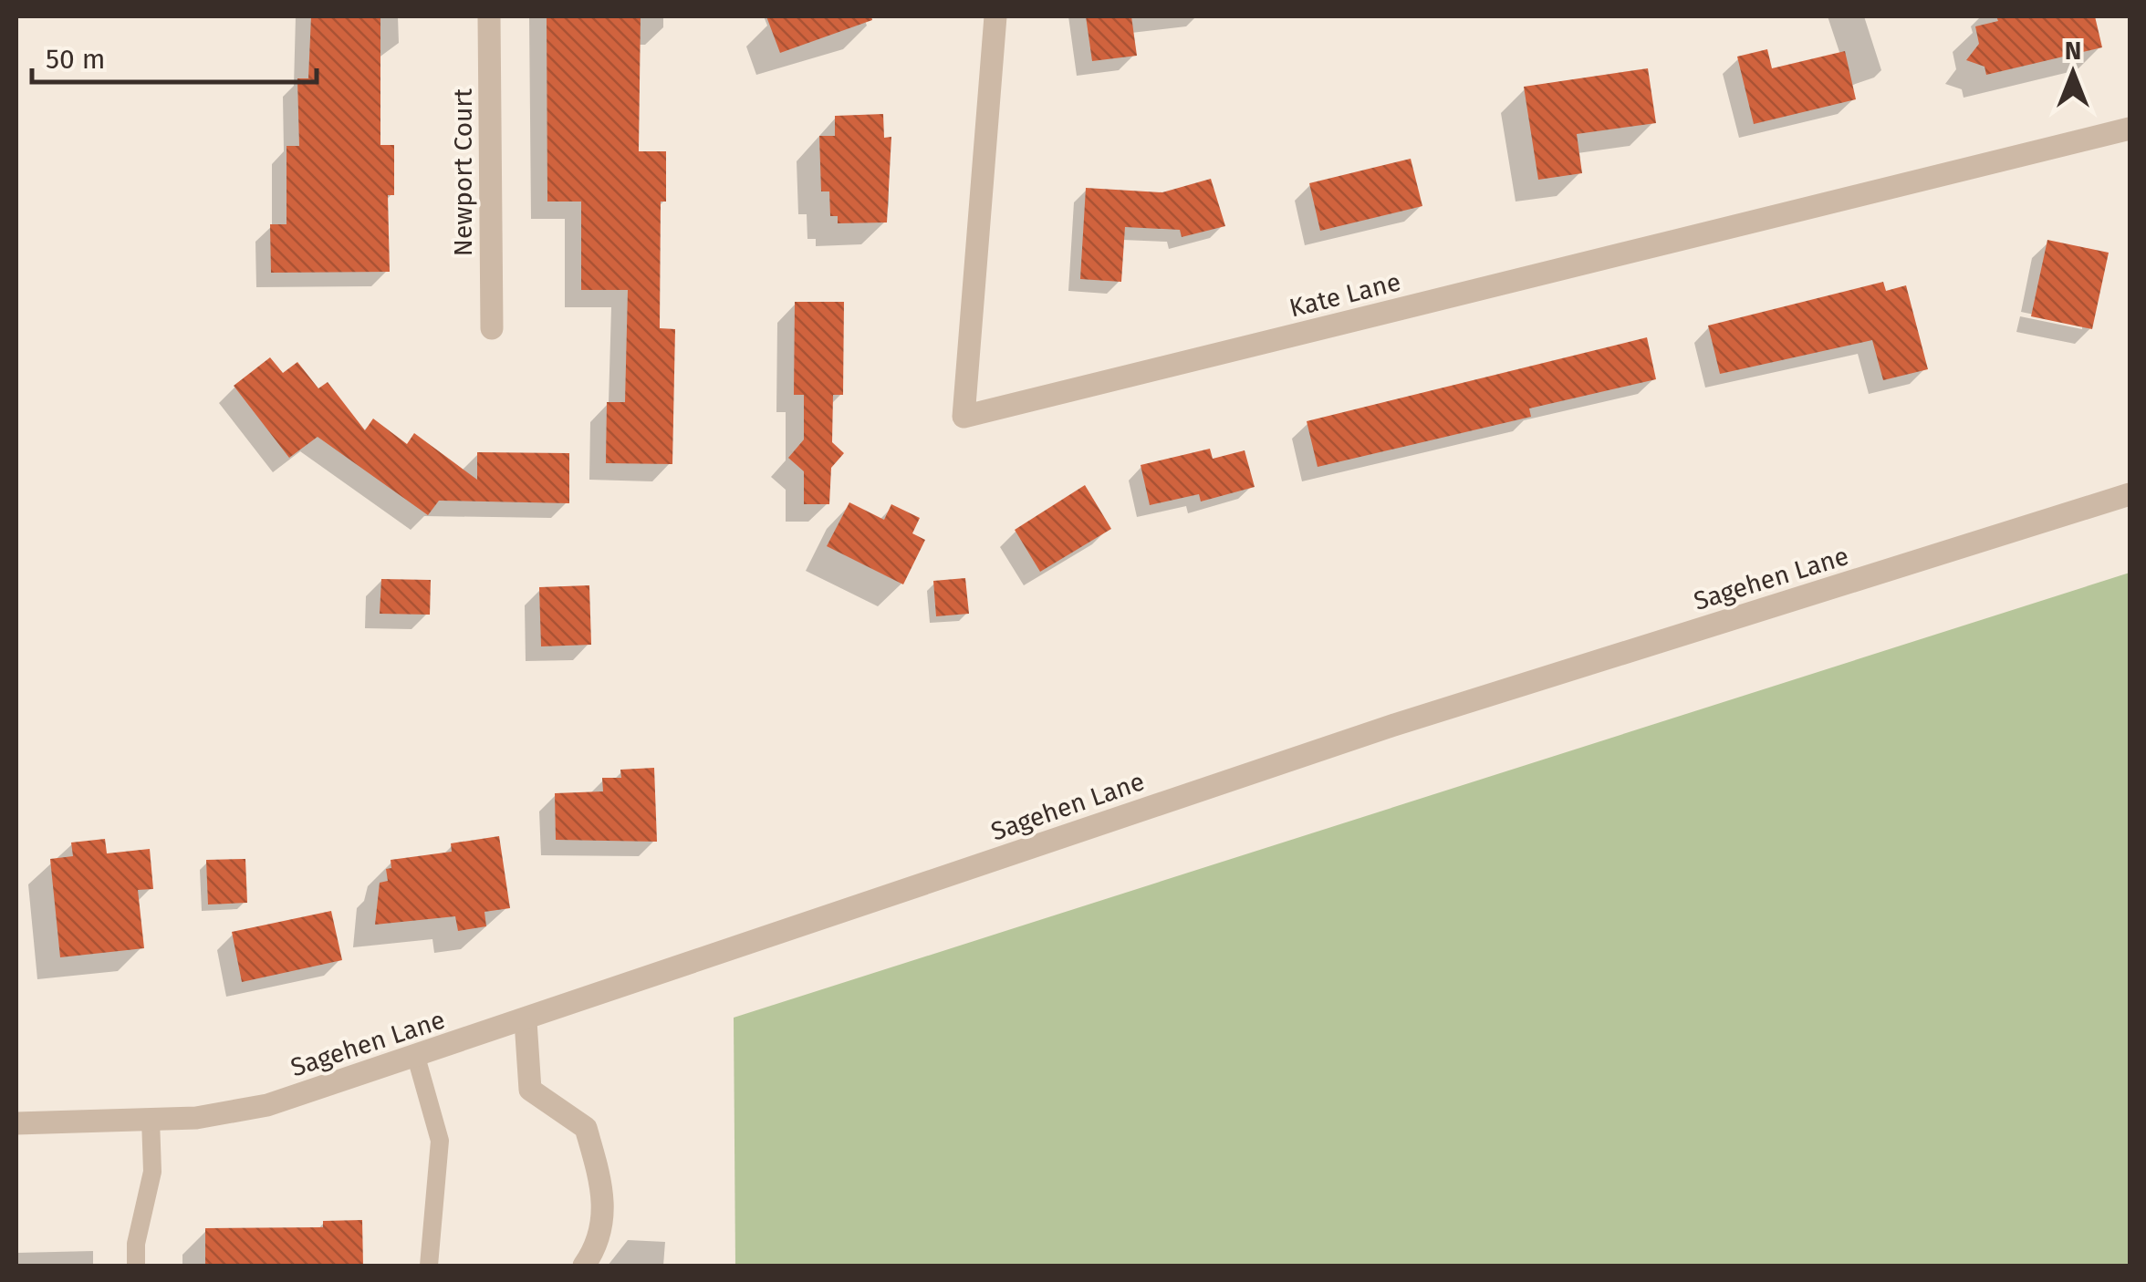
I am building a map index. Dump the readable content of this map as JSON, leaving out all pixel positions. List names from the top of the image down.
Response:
{
  "streets": {
    "street": ["Newport Court", "Kate Lane", "Sagehen Lane"]
  },
  "scale_bar": "50 m",
  "north": "top"
}
